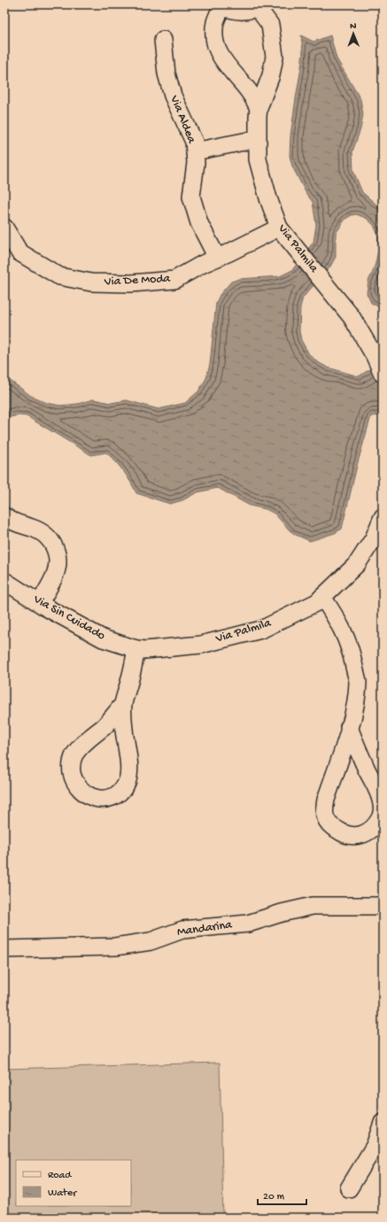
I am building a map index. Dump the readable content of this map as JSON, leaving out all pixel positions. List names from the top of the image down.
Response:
{
  "streets": {
    "street": [
      "Via Aldea",
      "Via Palmila",
      "Via De Moda",
      "Via Sin Cuidado",
      "Mandarina"
    ]
  },
  "crossings": [
    ["Via Aldea", "Via De Moda"],
    ["Via Palmila", "Via De Moda"],
    ["Via Palmila", "Via Sin Cuidado"]
  ],
  "legend": ["Road", "Water"],
  "scale_bar": "20 m",
  "north": "top"
}
